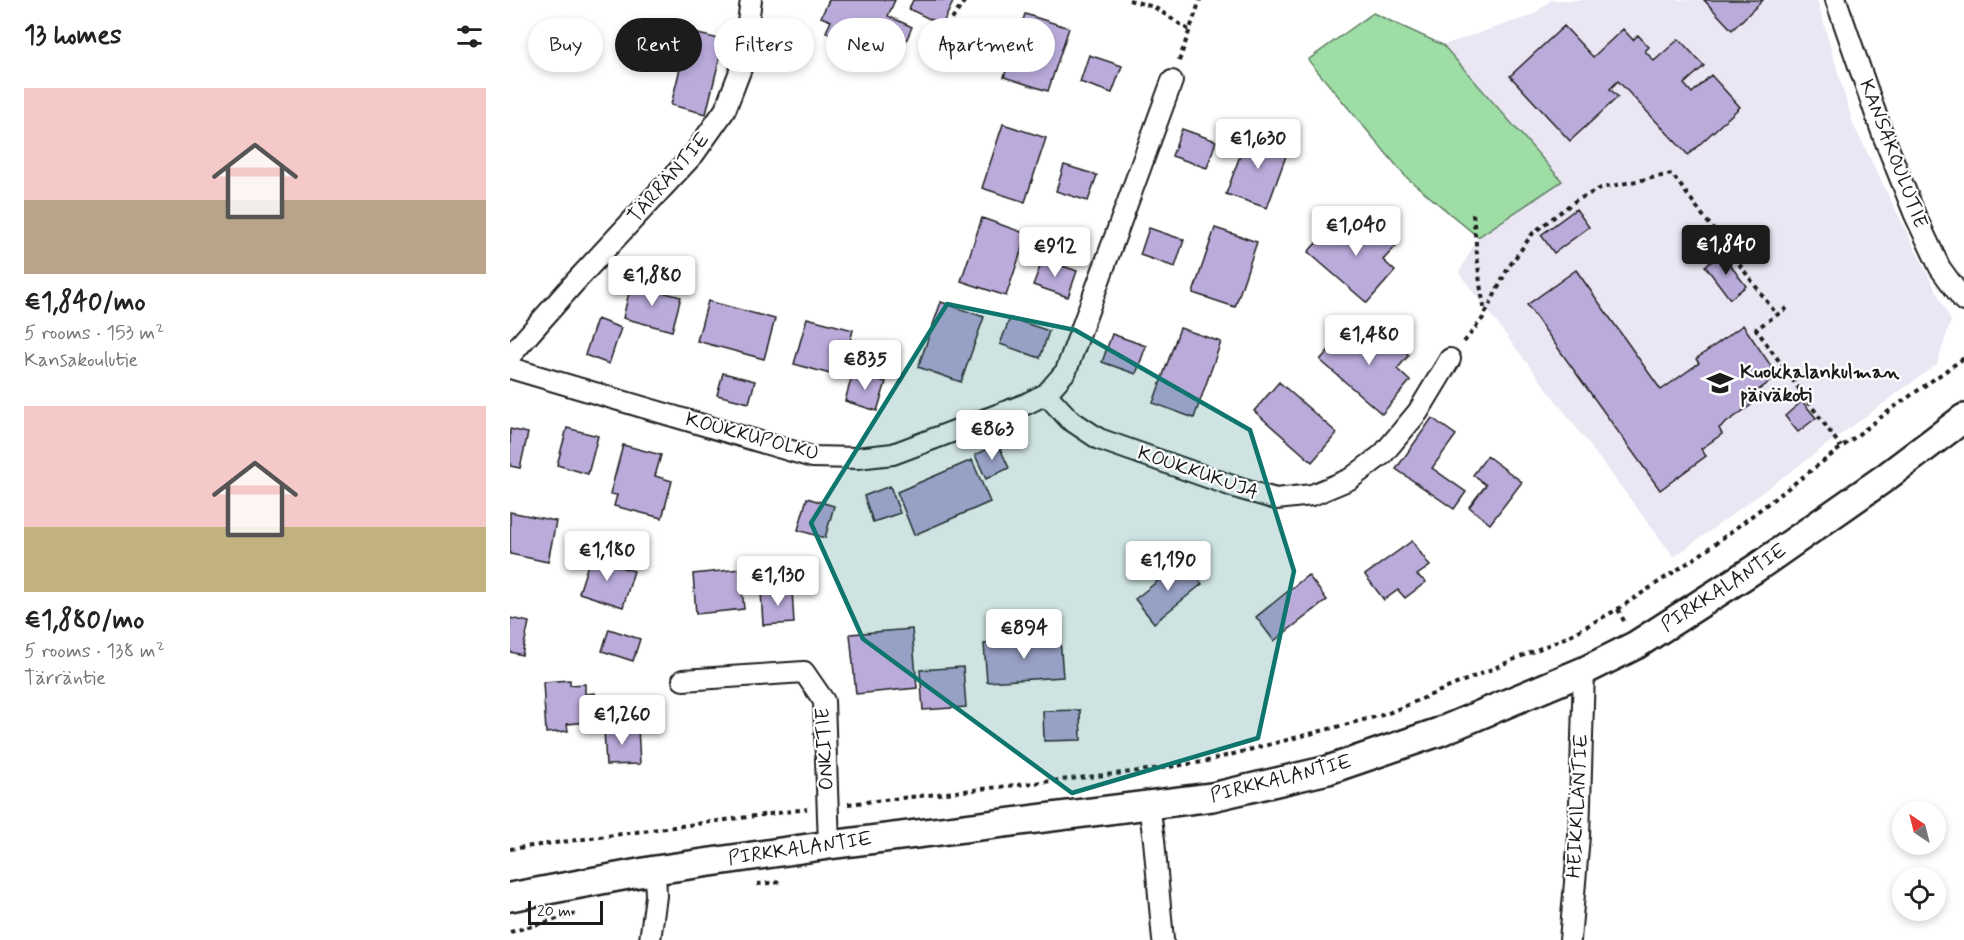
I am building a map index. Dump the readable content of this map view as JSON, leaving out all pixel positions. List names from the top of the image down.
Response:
{
  "streets": {
    "street": [
      "KANSAKOULUTIE",
      "TÄRRÄNTIE",
      "KOUKKUPOLKU",
      "KOUKKUKUJA",
      "PIRKKALANTIE",
      "ONKITIE",
      "HEIKKILÄNTIE"
    ]
  },
  "crossings": [
    ["KOUKKUPOLKU", "KOUKKUKUJA"],
    ["PIRKKALANTIE", "ONKITIE"],
    ["PIRKKALANTIE", "HEIKKILÄNTIE"]
  ],
  "places": {
    "school or university": ["Kuokkalankulman päiväkoti"]
  },
  "scale_bar": "20 m",
  "north": "top left",
  "page": {
    "heading": "13 homes",
    "chip": [
      "Buy",
      "Rent",
      "Filters",
      "New",
      "Apartment"
    ],
    "list": [
      {
        "name": "€1,840/mo",
        "note": "5 rooms · 153 m² · Kansakoulutie"
      },
      {
        "name": "€1,880/mo",
        "note": "5 rooms · 138 m² · Tärräntie"
      }
    ],
    "price": [
      "€1,630",
      "€1,040",
      "€1,840",
      "€912",
      "€1,880",
      "€1,480",
      "€835",
      "€863",
      "€1,180",
      "€1,190",
      "€1,130",
      "€894",
      "€1,260"
    ],
    "scale": "20 m"
  }
}
